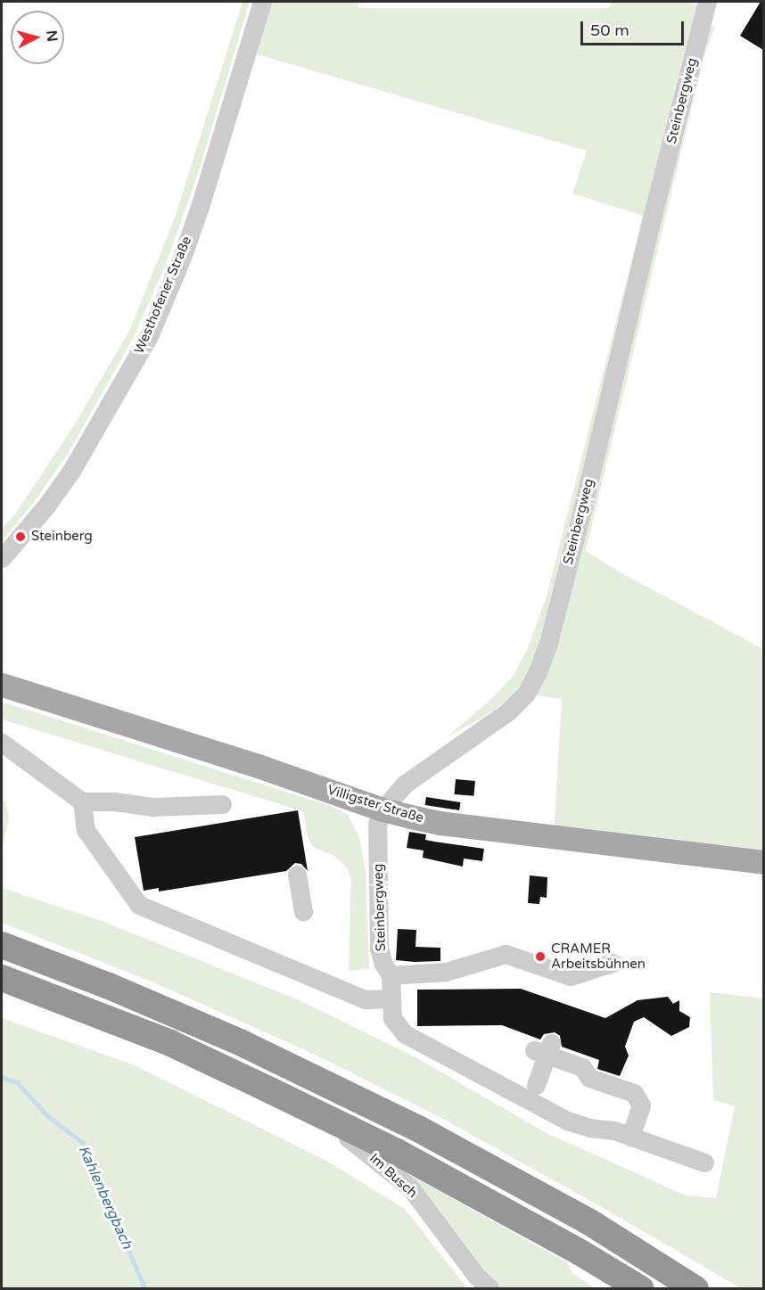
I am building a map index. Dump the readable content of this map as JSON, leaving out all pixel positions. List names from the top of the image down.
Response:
{
  "streets": {
    "main road": ["Villigster Straße"],
    "street": ["Steinbergweg", "Westhofener Straße", "Im Busch"]
  },
  "crossings": [
    ["Steinbergweg", "Villigster Straße"]
  ],
  "water": ["Kahlenbergbach"],
  "places": ["Steinberg", "CRAMER Arbeitsbühnen"],
  "scale_bar": "50 m",
  "north": "right"
}
